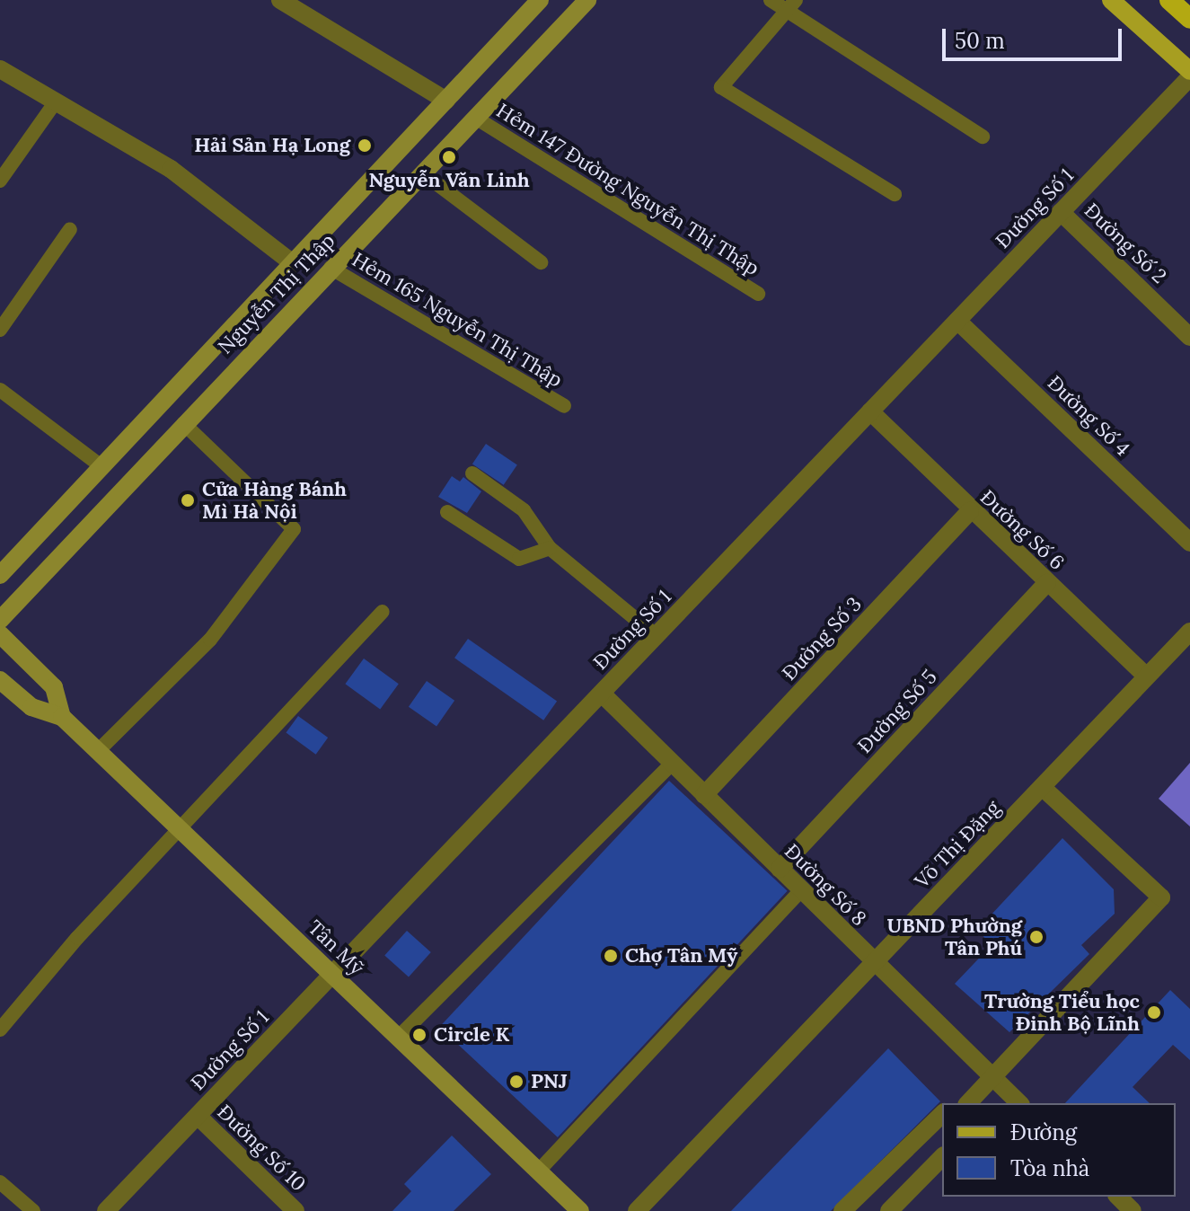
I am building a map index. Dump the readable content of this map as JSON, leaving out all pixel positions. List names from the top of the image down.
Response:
{
  "streets": {
    "main road": ["Nguyễn Thị Thập", "Tân Mỹ"],
    "street": [
      "Đường Số 1",
      "Đường Số 2",
      "Đường Số 4",
      "Đường Số 6",
      "Đường Số 3",
      "Đường Số 5",
      "Võ Thị Đặng",
      "Đường Số 8",
      "Đường Số 10"
    ],
    "lane": ["Hẻm 147 Đường Nguyễn Thị Thập", "Hẻm 165 Nguyễn Thị Thập"]
  },
  "crossings": [
    ["Hẻm 147 Đường Nguyễn Thị Thập", "Nguyễn Thị Thập"],
    ["Đường Số 1", "Đường Số 2"],
    ["Đường Số 1", "Đường Số 4"],
    ["Đường Số 1", "Đường Số 6"],
    ["Đường Số 1", "Đường Số 8"],
    ["Đường Số 1", "Tân Mỹ"],
    ["Đường Số 1", "Đường Số 10"],
    ["Nguyễn Thị Thập", "Hẻm 165 Nguyễn Thị Thập"],
    ["Đường Số 6", "Đường Số 3"],
    ["Đường Số 6", "Đường Số 5"],
    ["Đường Số 6", "Võ Thị Đặng"],
    ["Đường Số 3", "Đường Số 8"],
    ["Đường Số 5", "Đường Số 8"],
    ["Võ Thị Đặng", "Đường Số 8"]
  ],
  "places": [
    "Hải Sản Hạ Long",
    "Nguyễn Văn Linh",
    "Cửa Hàng Bánh Mì Hà Nội",
    "UBND Phường Tân Phú",
    "Chợ Tân Mỹ",
    "Trường Tiểu học Đinh Bộ Lĩnh",
    "Circle K",
    "PNJ"
  ],
  "legend": ["Đường", "Tòa nhà"],
  "scale_bar": "50 m"
}
